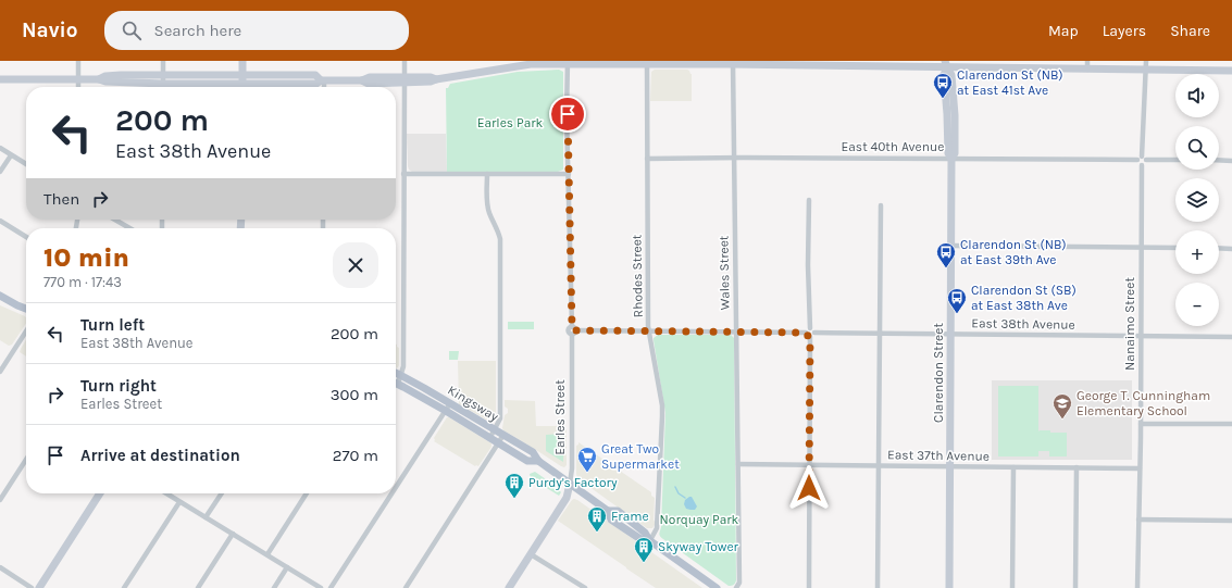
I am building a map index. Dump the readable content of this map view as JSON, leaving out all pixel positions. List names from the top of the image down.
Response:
{
  "streets": {
    "main road": ["Clarendon Street", "Kingsway", "Earles Street"],
    "street": [
      "East 40th Avenue",
      "Wales Street",
      "Rhodes Street",
      "East 38th Avenue",
      "Nanaimo Street",
      "East 37th Avenue"
    ]
  },
  "crossings": [
    ["East 40th Avenue", "Wales Street"],
    ["East 40th Avenue", "Rhodes Street"],
    ["East 40th Avenue", "Nanaimo Street"],
    ["East 40th Avenue", "Clarendon Street"],
    ["Wales Street", "East 37th Avenue"],
    ["Rhodes Street", "Kingsway"],
    ["East 38th Avenue", "Nanaimo Street"],
    ["East 38th Avenue", "Clarendon Street"],
    ["Nanaimo Street", "East 37th Avenue"],
    ["Clarendon Street", "East 37th Avenue"],
    ["Kingsway", "Earles Street"]
  ],
  "parks": ["Earles Park", "Norquay Park"],
  "places": {
    "bus stop": ["Clarendon St (NB) at East 41st Ave", "Clarendon St (NB) at East 39th Ave", "Clarendon St (SB) at East 38th Ave"],
    "school or university": ["George T. Cunningham Elementary School"],
    "supermarket": ["Great Two Supermarket"],
    "building": ["Purdy's Factory", "Frame", "Skyway Tower"]
  },
  "page": {
    "header": "Navio",
    "search": "Search here",
    "nav": ["Map", "Layers", "Share"],
    "map_buttons": ["+", "−"],
    "turn": ["200 m", "East 38th Avenue"],
    "then": "Then",
    "heading": ["10 min", "770 m · 17:43"],
    "list": [
      {
        "name": "Turn left",
        "note": "East 38th Avenue",
        "value": "200 m"
      },
      {
        "name": "Turn right",
        "note": "Earles Street",
        "value": "300 m"
      },
      {
        "name": "Arrive at destination",
        "value": "270 m"
      }
    ]
  }
}
